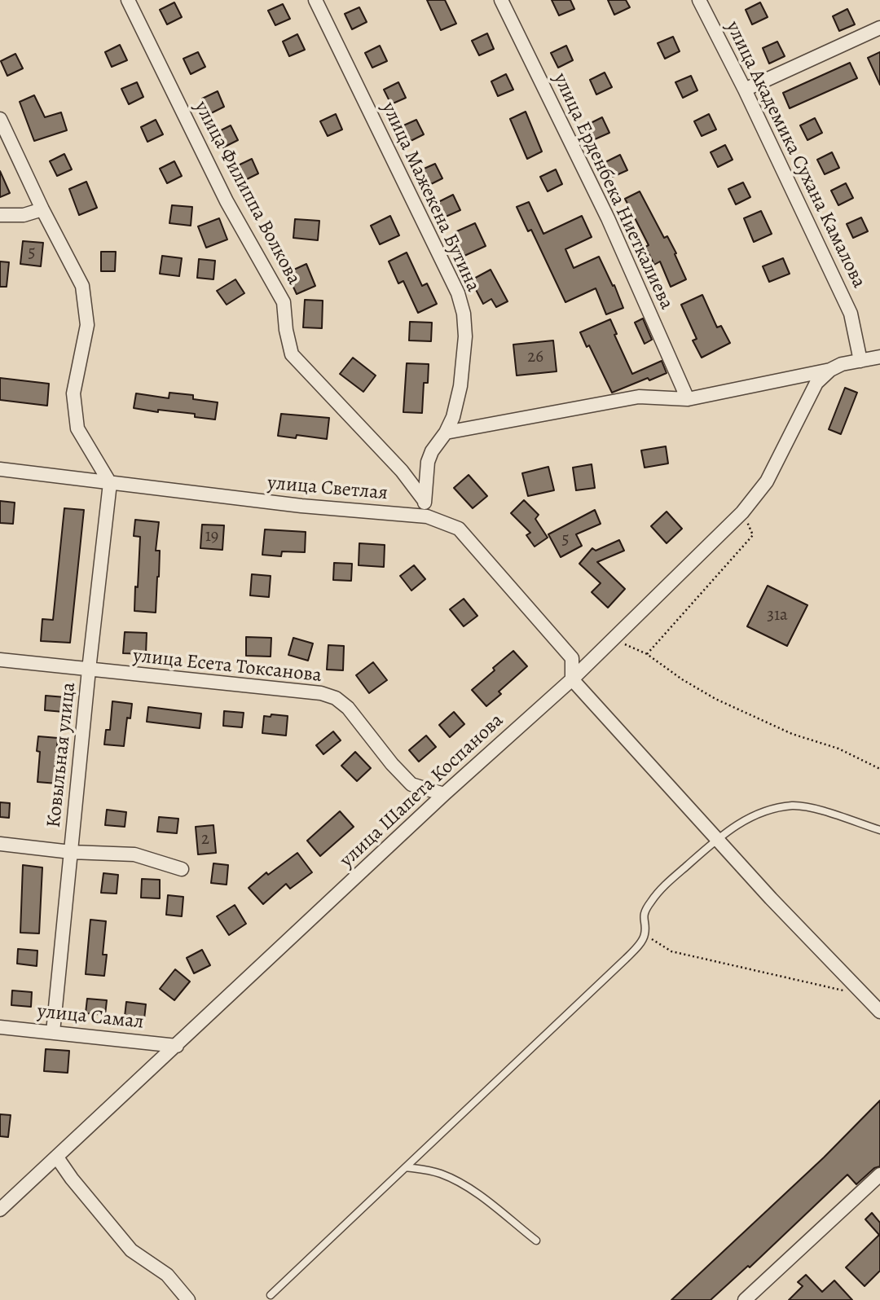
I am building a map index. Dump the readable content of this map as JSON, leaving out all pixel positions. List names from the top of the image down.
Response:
{
  "streets": {
    "street": [
      "улица Академика Сухана Камалова",
      "улица Ерденбека Ниеткалиева",
      "улица Филиппа Волкова",
      "улица Мажекена Бутина",
      "улица Светлая",
      "улица Есета Токсанова",
      "Ковыльная улица",
      "улица Шапета Коспанова",
      "улица Самал"
    ]
  },
  "crossings": [
    ["улица Филиппа Волкова", "улица Мажекена Бутина"],
    ["улица Мажекена Бутина", "улица Светлая"],
    ["улица Светлая", "Ковыльная улица"],
    ["улица Светлая", "улица Шапета Коспанова"],
    ["улица Есета Токсанова", "Ковыльная улица"],
    ["улица Есета Токсанова", "улица Шапета Коспанова"],
    ["Ковыльная улица", "улица Самал"],
    ["улица Шапета Коспанова", "улица Самал"]
  ],
  "house_numbers": [
    "5",
    "26",
    "19",
    "5",
    "31а",
    "2"
  ]
}
